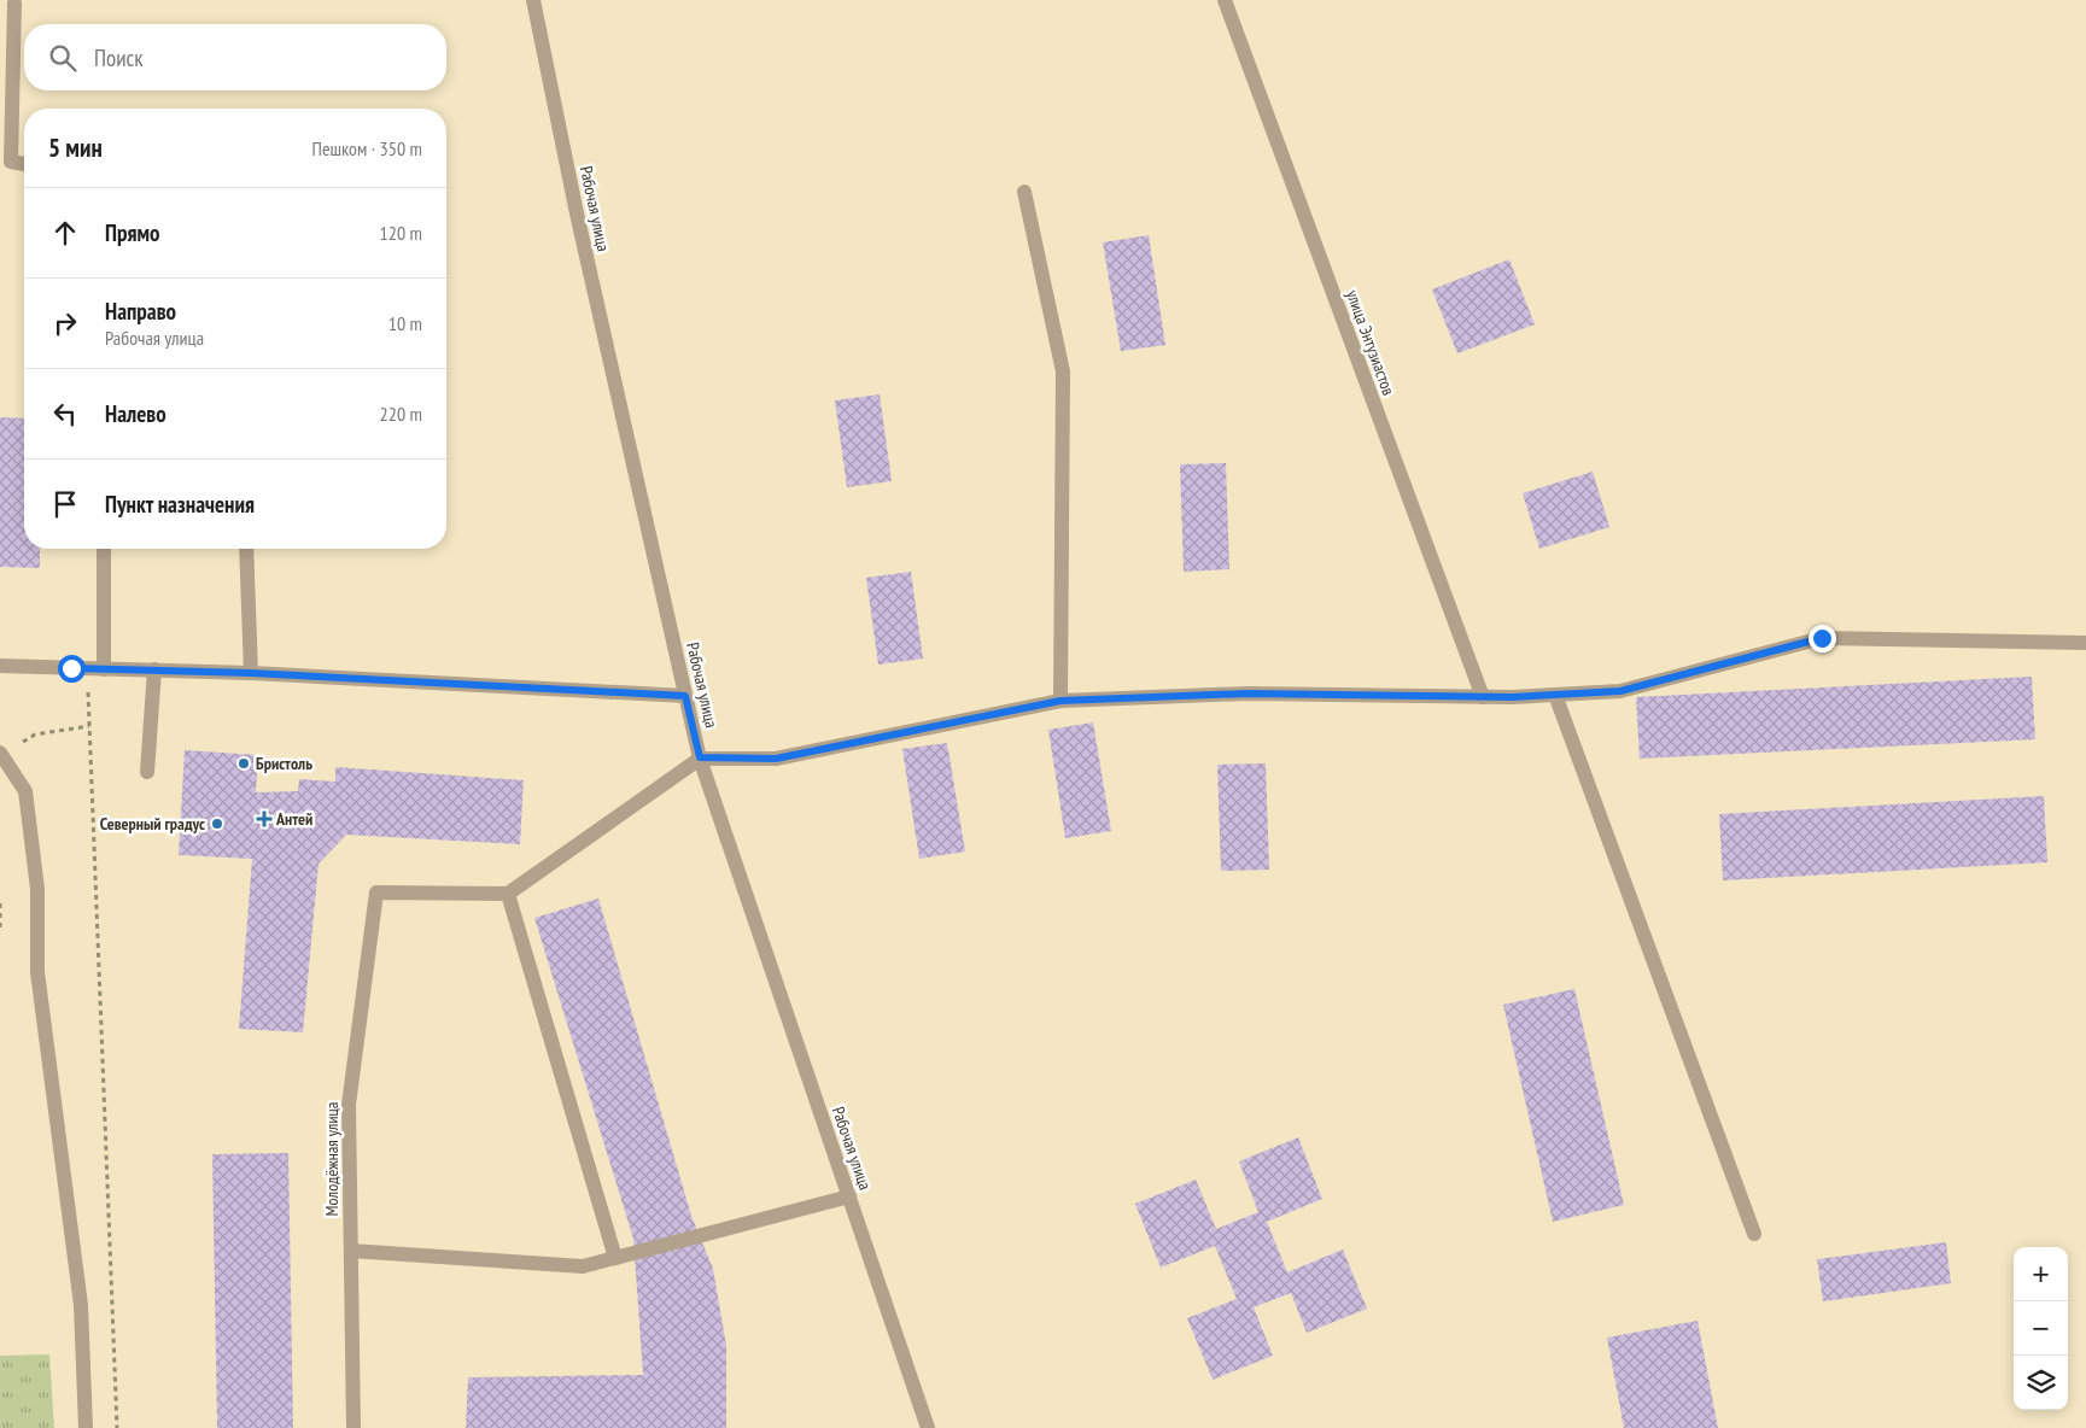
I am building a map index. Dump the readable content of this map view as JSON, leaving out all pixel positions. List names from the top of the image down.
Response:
{
  "streets": {
    "street": ["Рабочая улица", "улица Энтузиастов", "Молодёжная улица"]
  },
  "places": {
    "other": ["Бристоль", "Северный градус"],
    "health": ["Антей"]
  },
  "page": {
    "search": "Поиск",
    "heading": ["5 мин", "Пешком · 350 m"],
    "list": [
      ["Прямо", "120 m"],
      ["Направо", "Рабочая улица", "10 m"],
      ["Налево", "220 m"],
      "Пункт назначения"
    ],
    "map_buttons": ["+", "−"]
  }
}
